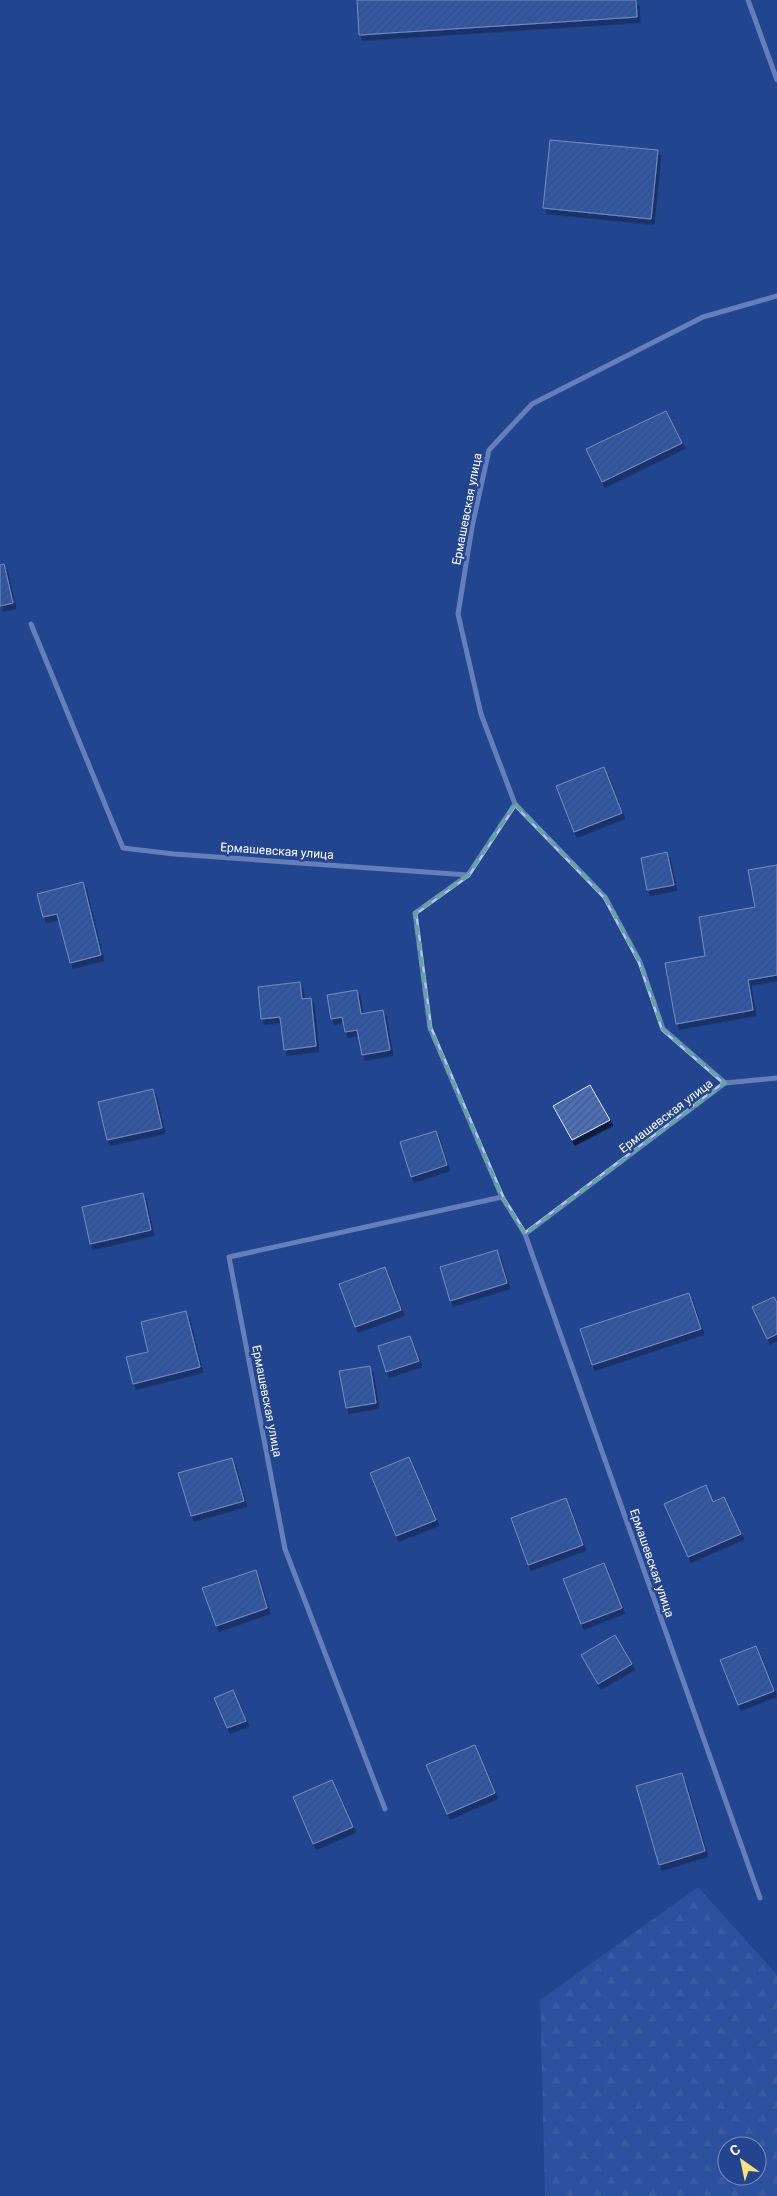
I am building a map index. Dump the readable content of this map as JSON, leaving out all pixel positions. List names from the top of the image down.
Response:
{
  "streets": {
    "street": ["Ермашевская улица"]
  },
  "north": "top left"
}
